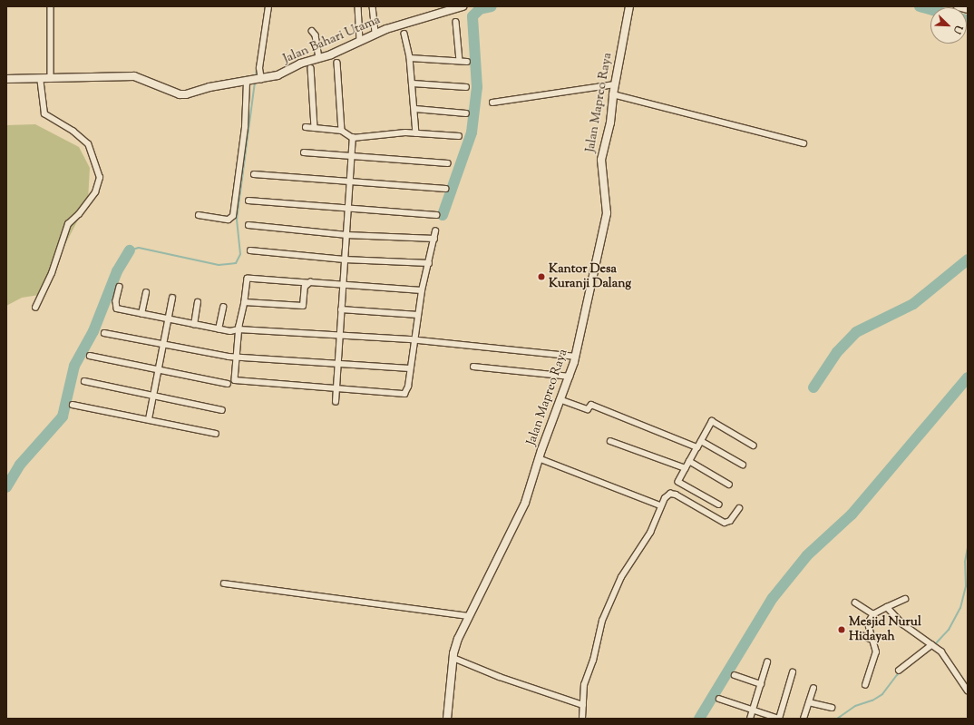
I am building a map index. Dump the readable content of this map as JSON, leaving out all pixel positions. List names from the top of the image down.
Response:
{
  "streets": {
    "street": ["Jalan Bahari Utama", "Jalan Mapreo Raya"]
  },
  "places": ["Kantor Desa Kuranji Dalang", "Mesjid Nurul Hidayah"],
  "north": "bottom right"
}
